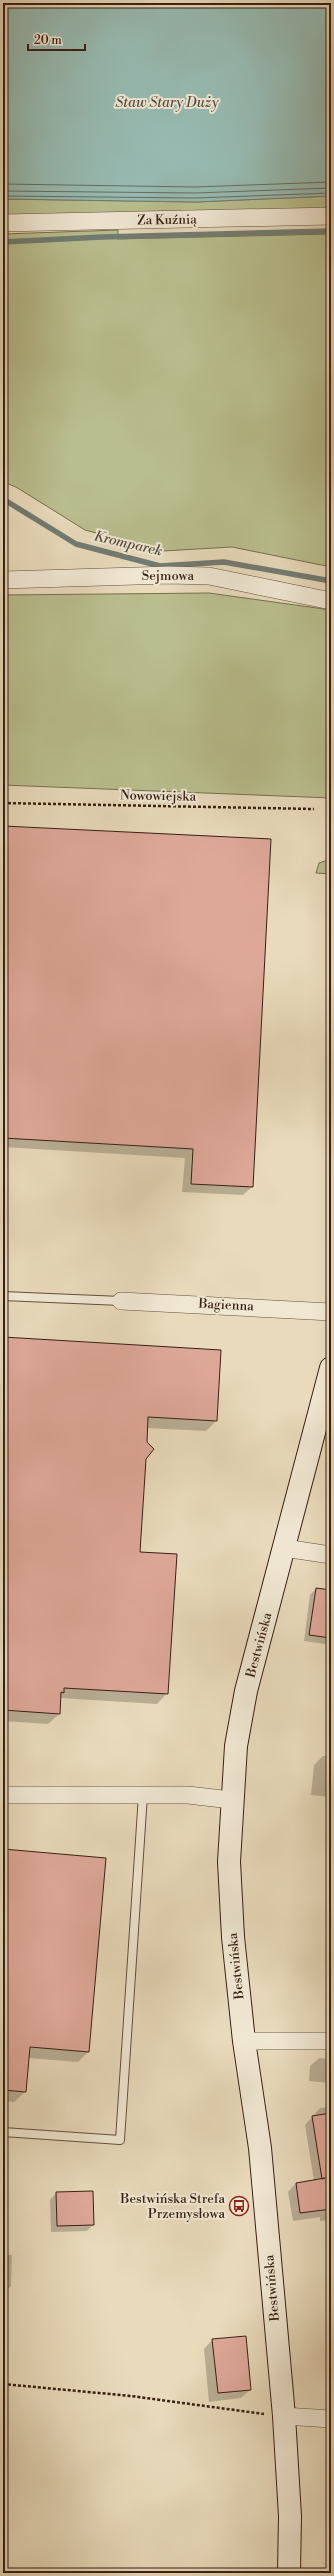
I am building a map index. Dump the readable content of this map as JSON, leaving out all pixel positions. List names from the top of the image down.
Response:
{
  "streets": {
    "street": [
      "Za Kuźnią",
      "Sejmowa",
      "Bagienna",
      "Bestwińska"
    ],
    "path": ["Nowowiejska"]
  },
  "water": ["Staw Stary Duży", "Kromparek"],
  "places": {
    "bus stop": ["Bestwińska Strefa Przemysłowa"]
  },
  "scale_bar": "20 m"
}
